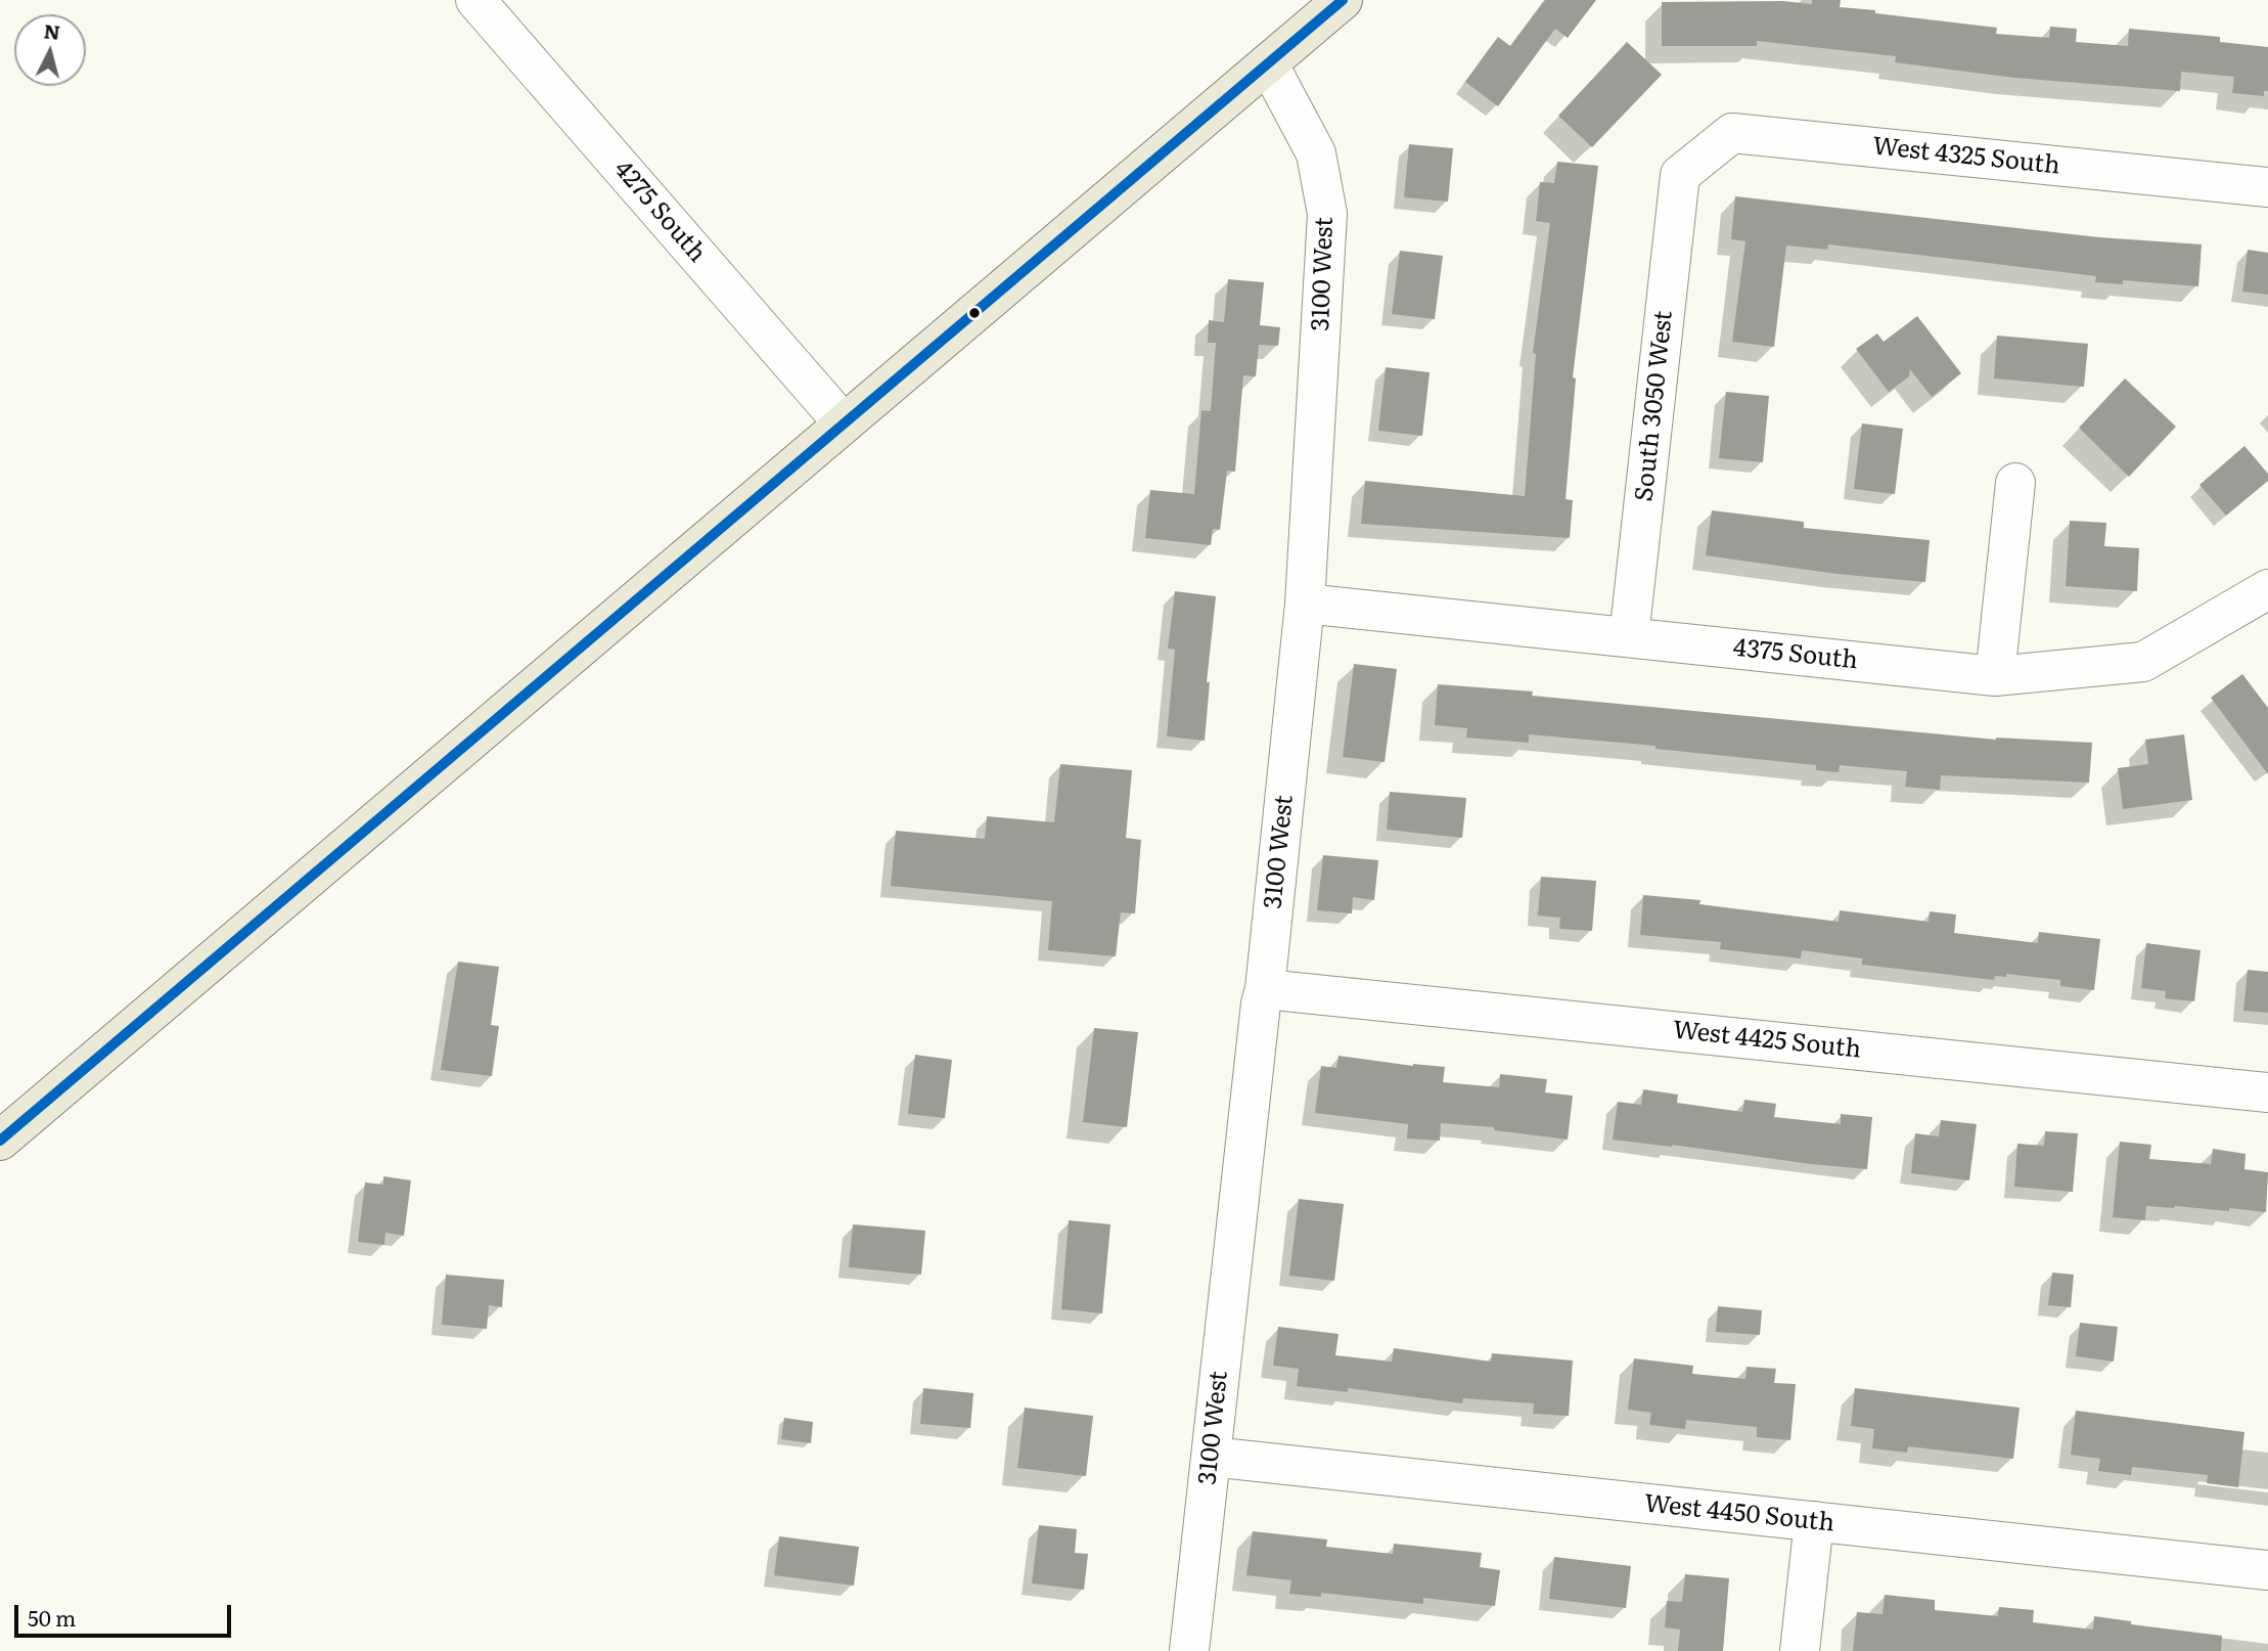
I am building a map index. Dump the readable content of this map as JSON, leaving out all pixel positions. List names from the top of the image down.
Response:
{
  "streets": {
    "street": [
      "West 4325 South",
      "4275 South",
      "3100 West",
      "South 3050 West",
      "4375 South",
      "West 4425 South",
      "West 4450 South"
    ]
  },
  "crossings": [
    ["West 4325 South", "South 3050 West"],
    ["3100 West", "4375 South"],
    ["3100 West", "West 4425 South"],
    ["3100 West", "West 4450 South"],
    ["South 3050 West", "4375 South"]
  ],
  "scale_bar": "50 m",
  "north": "top"
}
